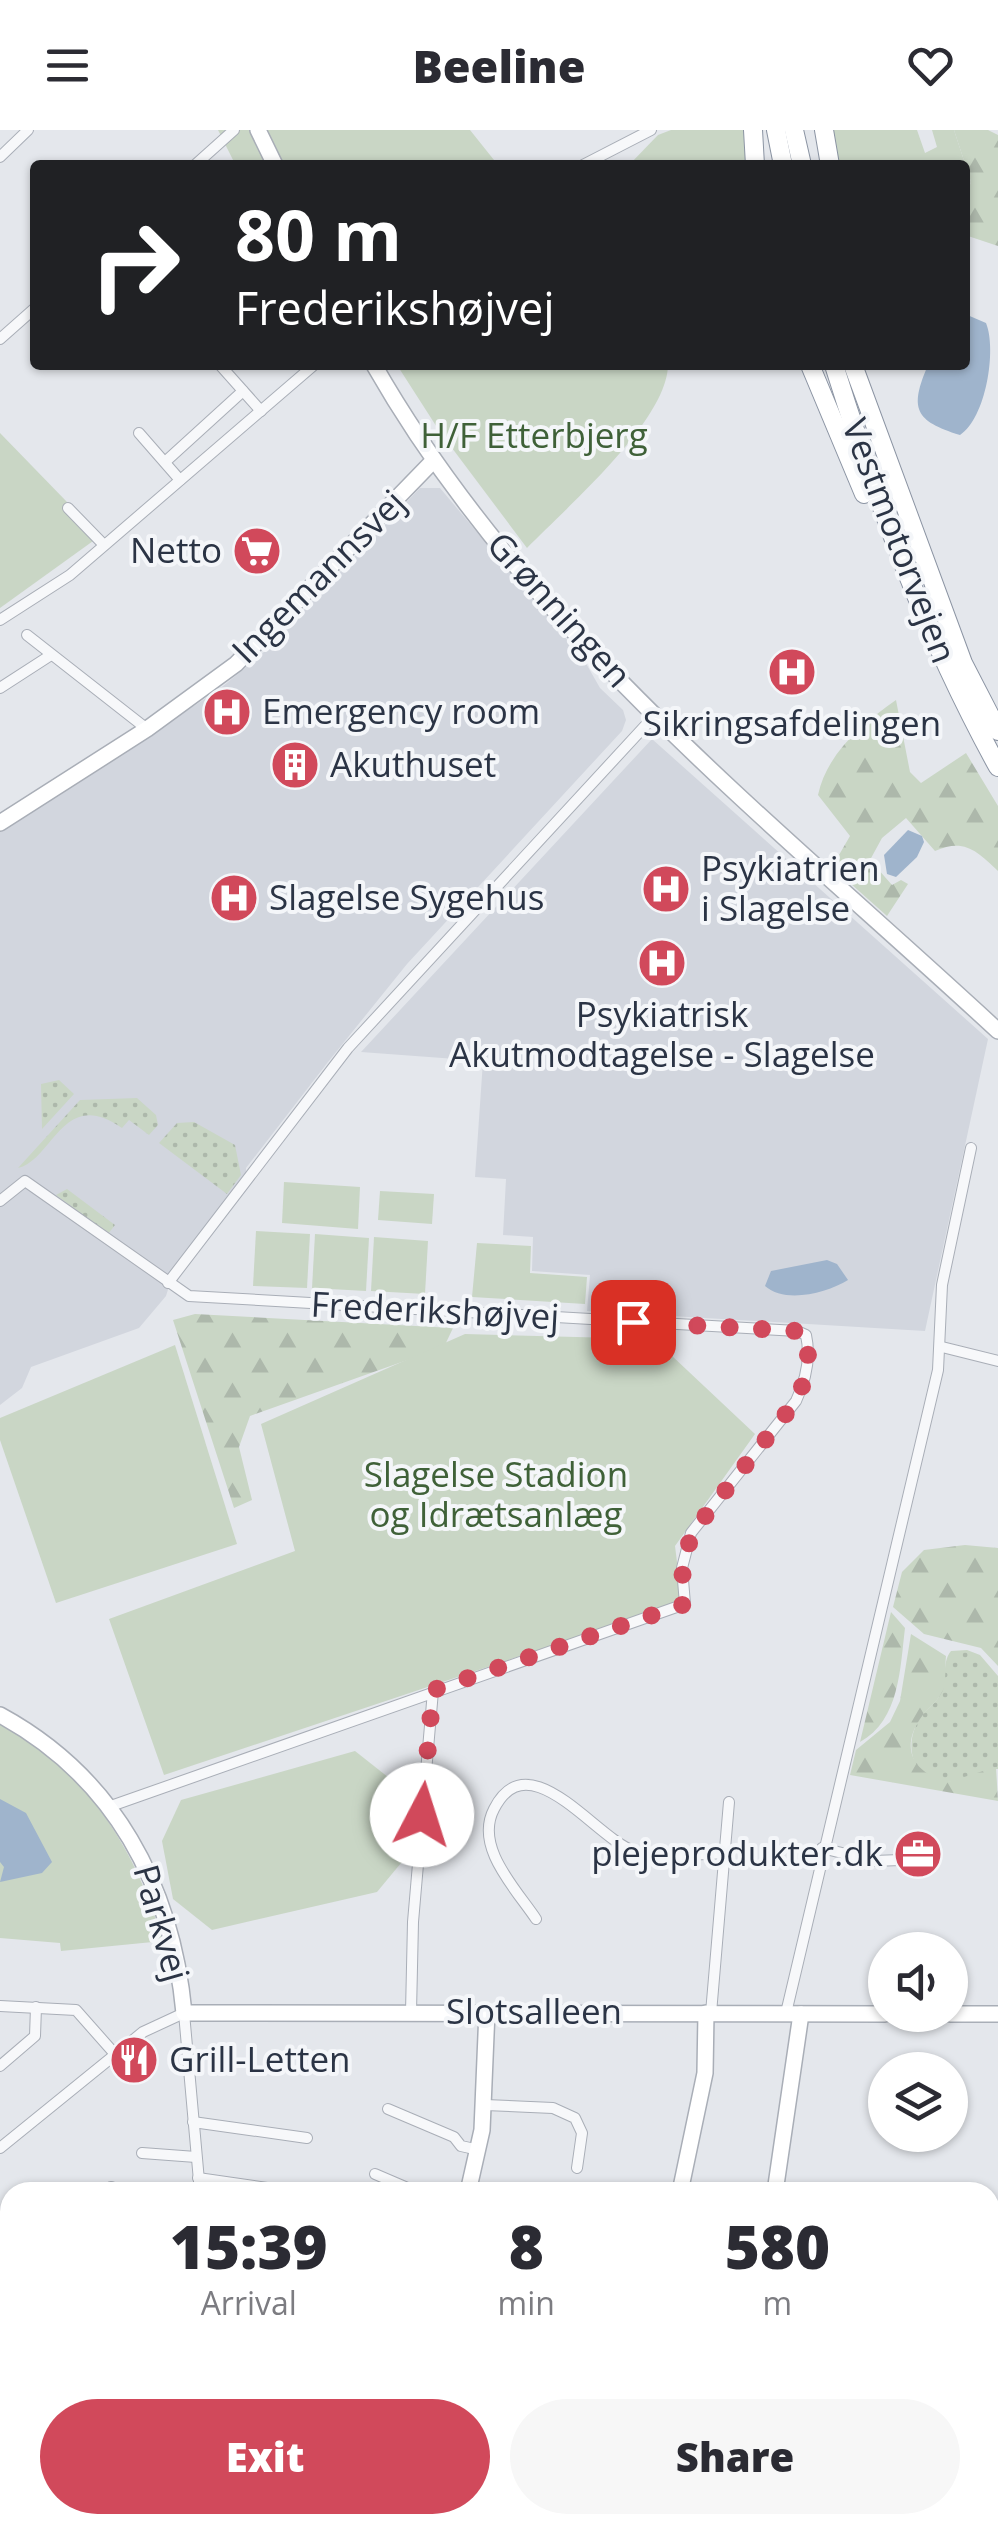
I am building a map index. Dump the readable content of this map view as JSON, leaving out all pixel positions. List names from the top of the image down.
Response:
{
  "streets": {
    "highway": ["Vestmotorvejen"],
    "street": [
      "Ingemannsvej",
      "Grønningen",
      "Frederikshøjvej",
      "Parkvej",
      "Slotsalleen"
    ]
  },
  "crossings": [
    ["Ingemannsvej", "Grønningen"],
    ["Frederikshøjvej", "Parkvej"],
    ["Parkvej", "Slotsalleen"]
  ],
  "parks": ["H/F Etterbjerg", "Slagelse Stadion og Idrætsanlæg"],
  "places": {
    "supermarket": ["Netto"],
    "hospital": [
      "Sikringsafdelingen",
      "Emergency room",
      "Psykiatrien i Slagelse",
      "Slagelse Sygehus",
      "Psykiatrisk Akutmodtagelse - Slagelse"
    ],
    "building": ["Akuthuset"],
    "office": ["plejeprodukter.dk"],
    "restaurant": ["Grill-Letten"]
  },
  "page": {
    "header": "Beeline",
    "turn": ["80 m", "Frederikshøjvej"],
    "eta": [
      "15:39",
      "Arrival",
      "8",
      "min",
      "580",
      "m"
    ],
    "buttons": ["Exit", "Share"]
  }
}
